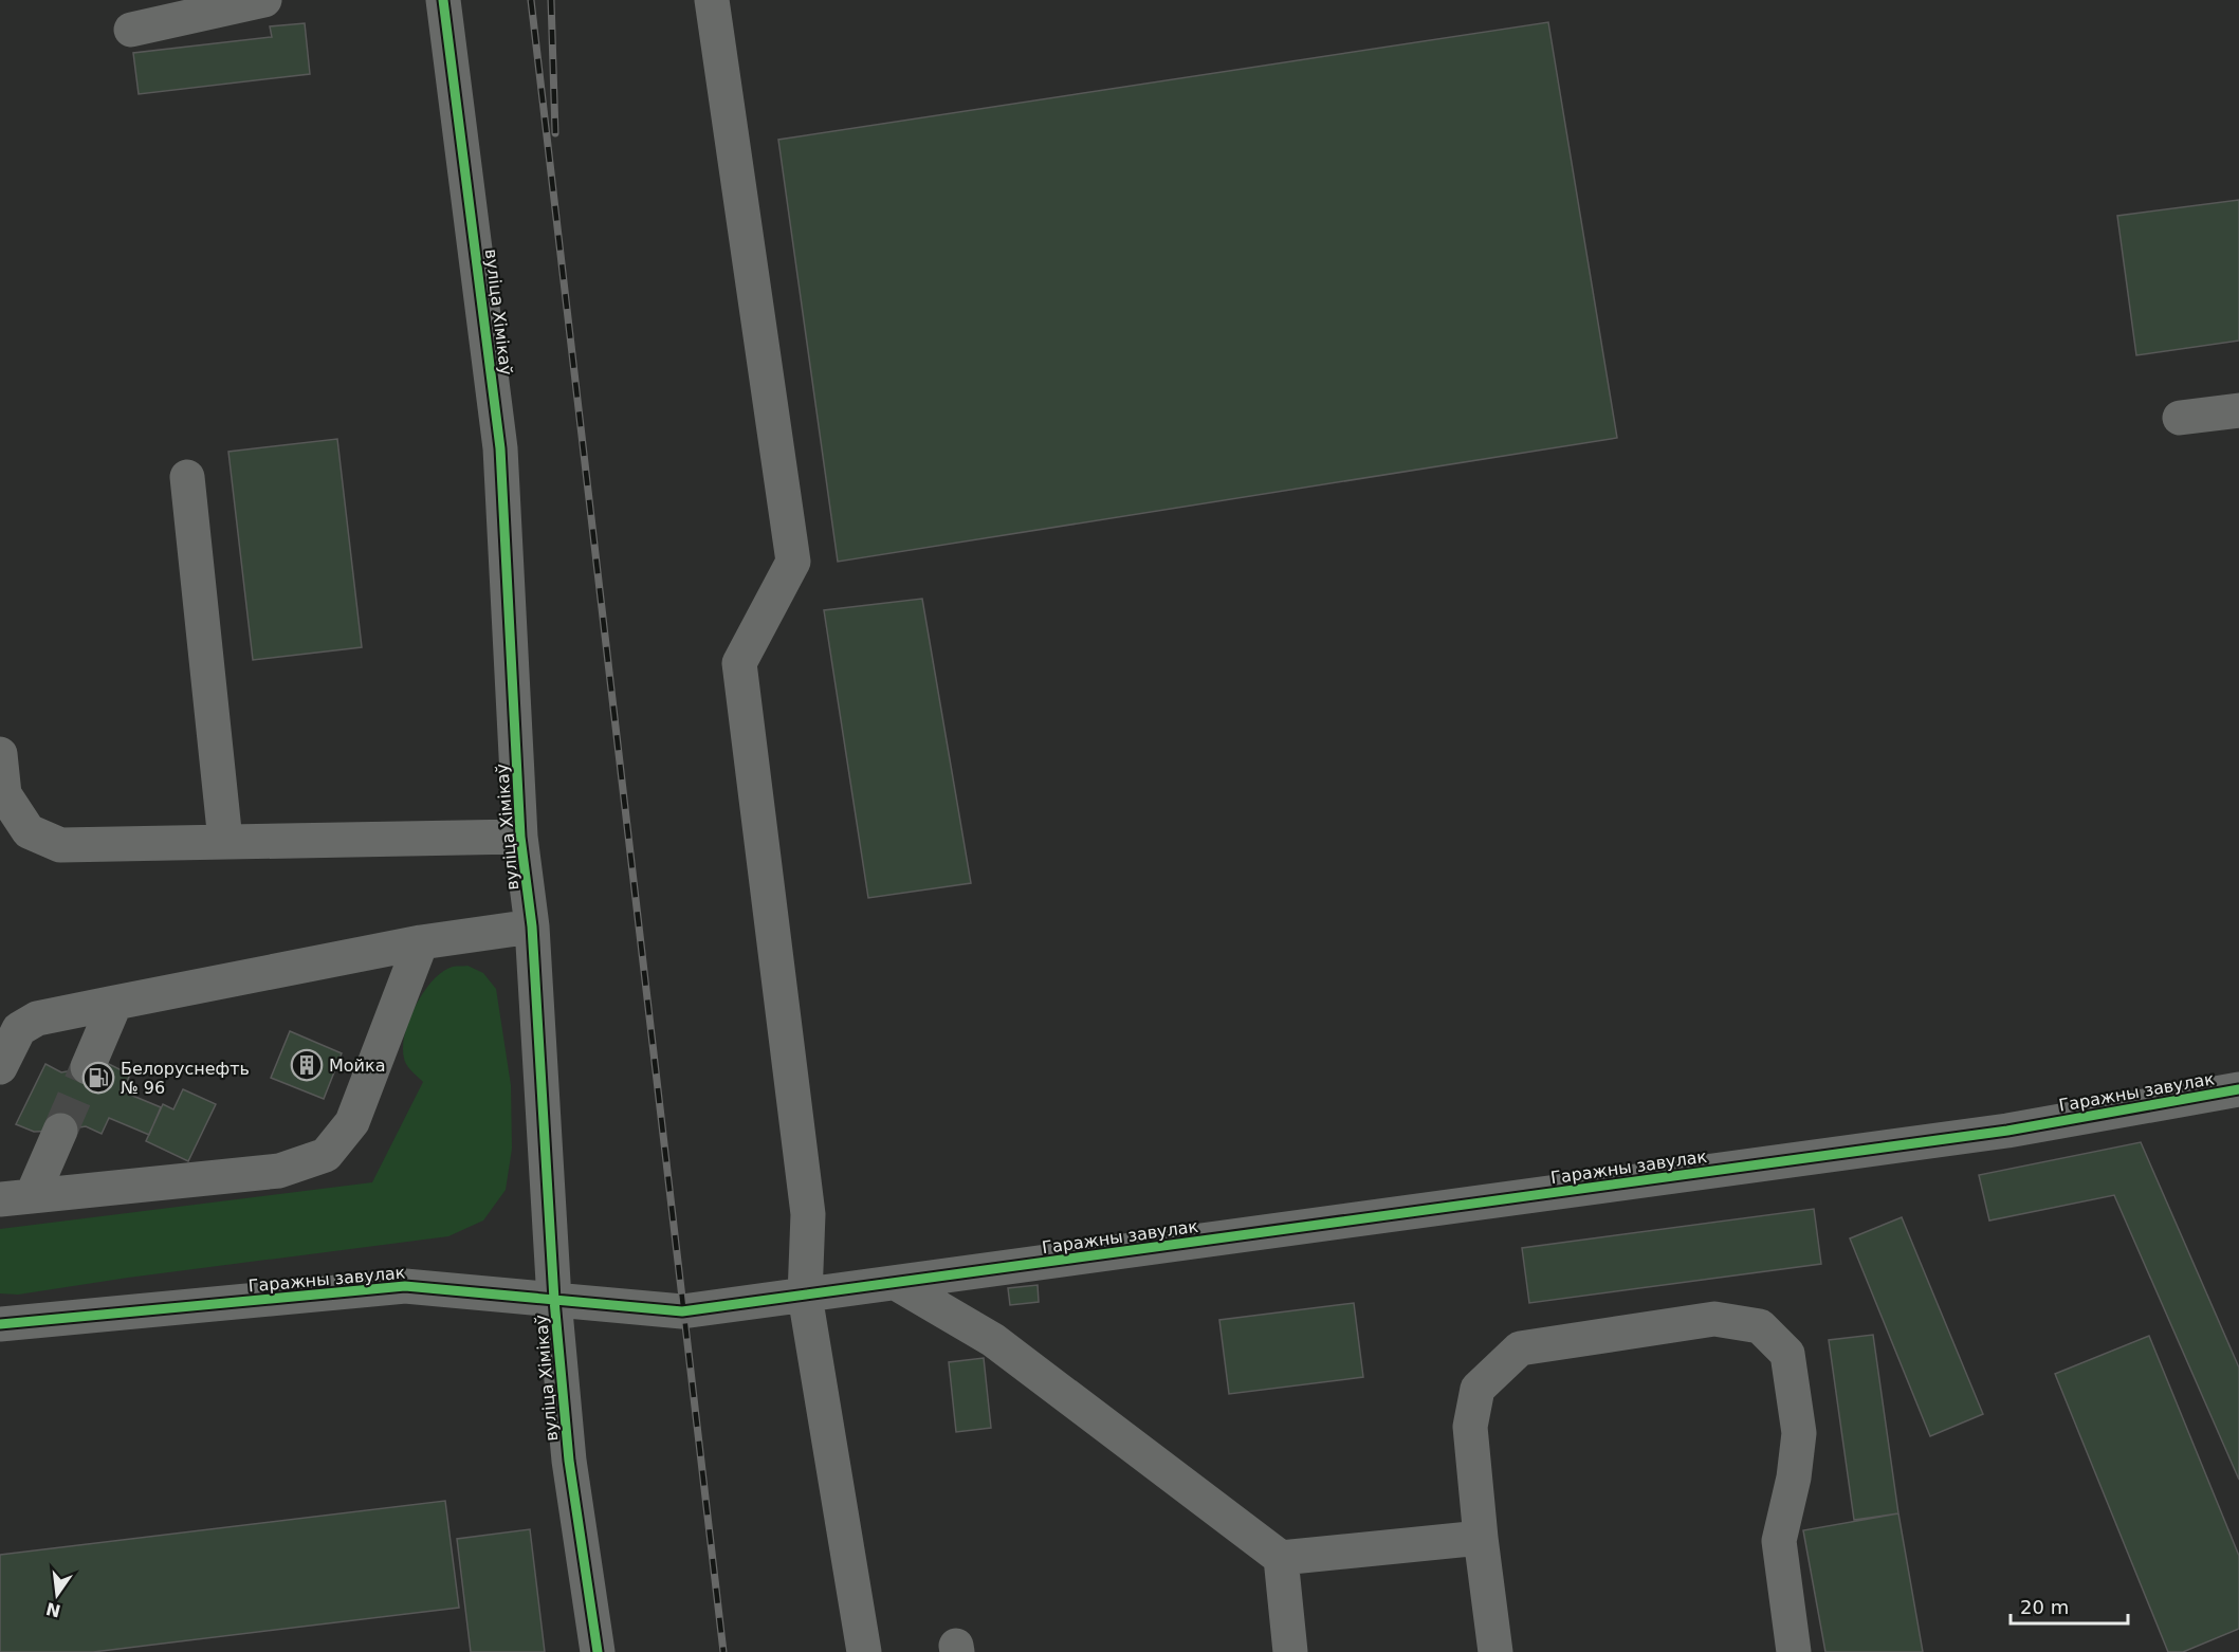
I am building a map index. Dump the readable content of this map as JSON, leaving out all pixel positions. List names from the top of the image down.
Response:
{
  "streets": {
    "street": ["вуліца Хімікаў", "Гаражны завулак"]
  },
  "crossings": [
    ["вуліца Хімікаў", "Гаражны завулак"]
  ],
  "places": {
    "building": ["Мойка"],
    "fuel station": ["Белоруснефть № 96"]
  },
  "scale_bar": "20 m",
  "north": "bottom"
}
